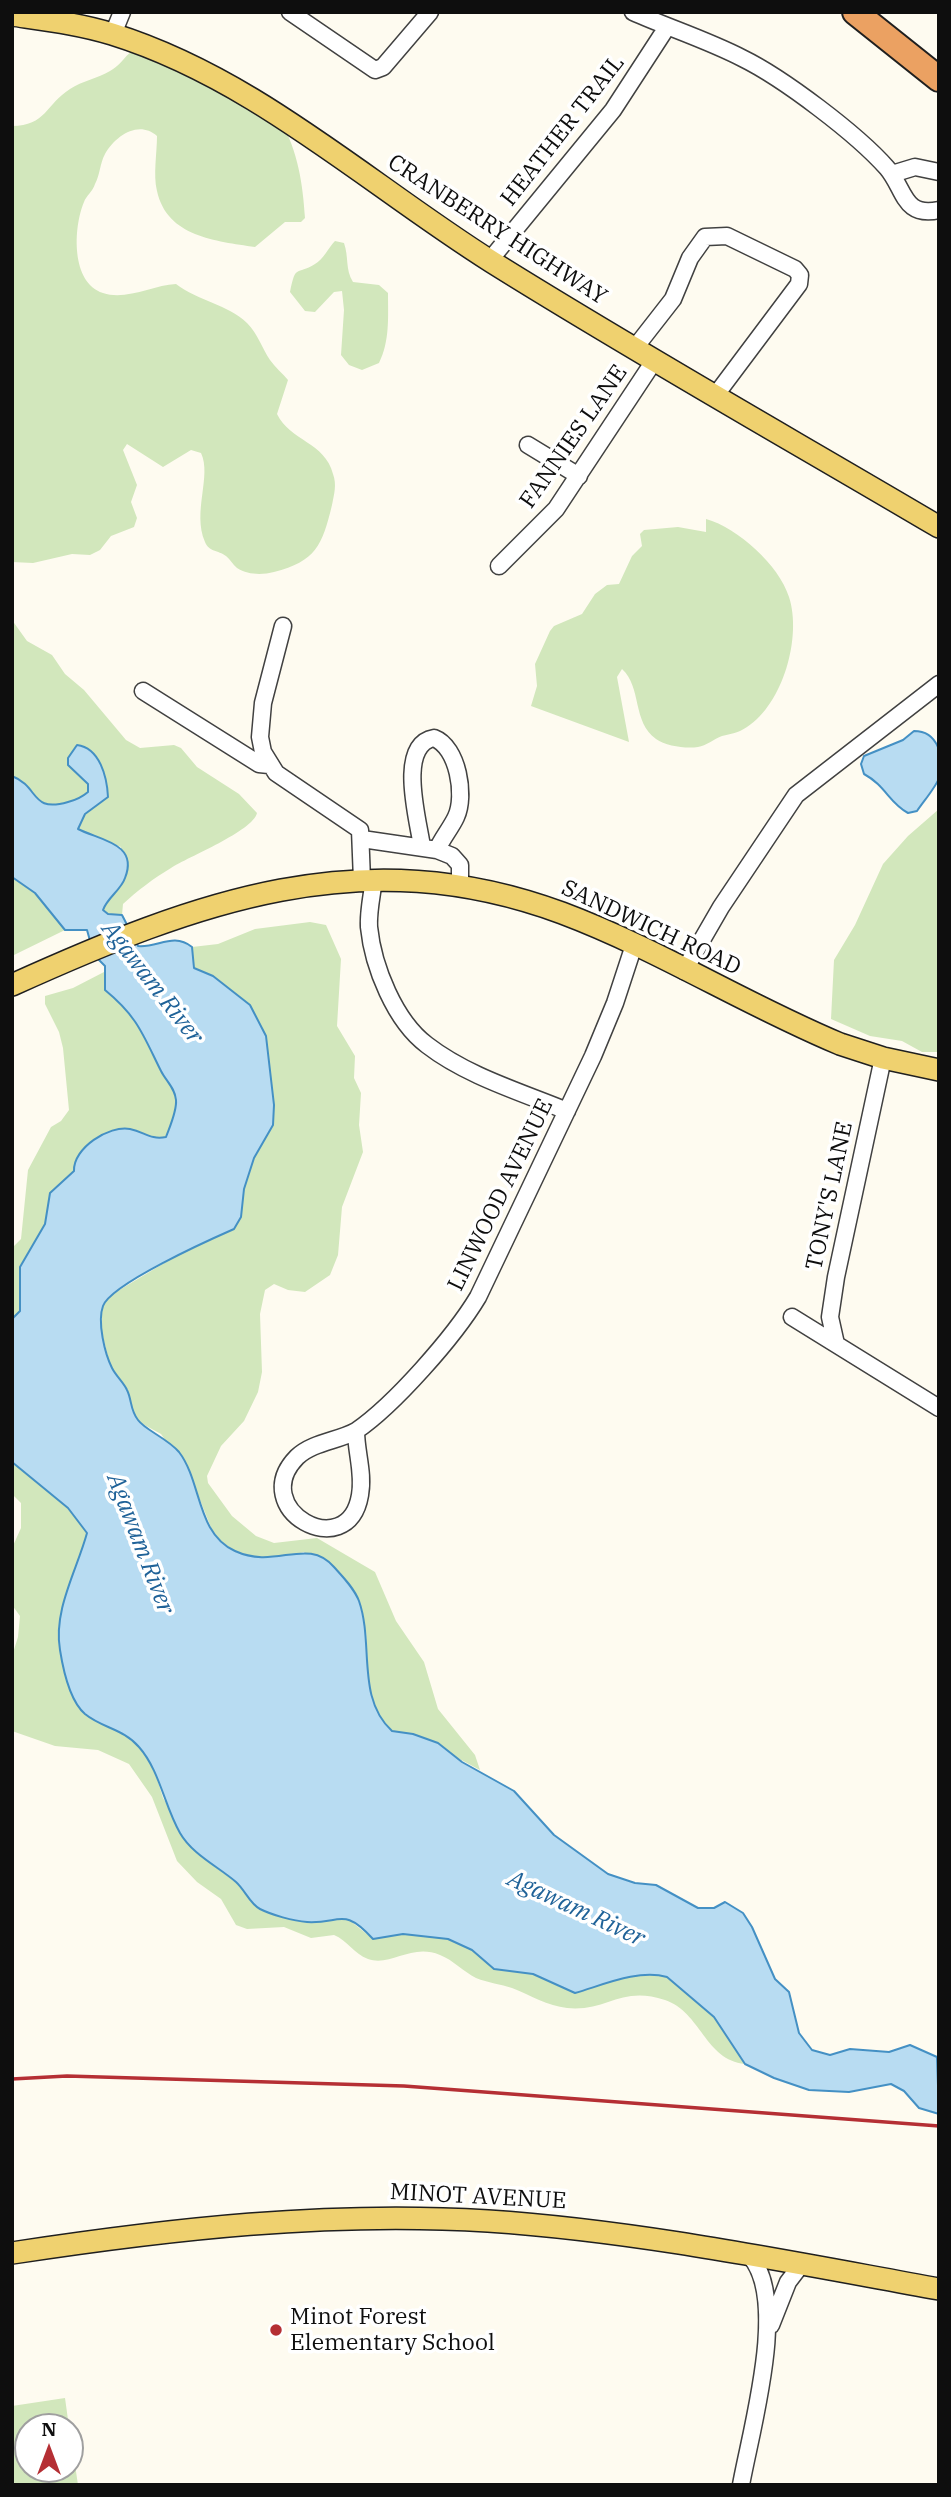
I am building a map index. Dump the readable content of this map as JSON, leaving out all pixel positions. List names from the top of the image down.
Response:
{
  "streets": {
    "main road": ["CRANBERRY HIGHWAY", "SANDWICH ROAD", "MINOT AVENUE"],
    "street": [
      "HEATHER TRAIL",
      "FANNIES LANE",
      "LINWOOD AVENUE",
      "TONY'S LANE"
    ]
  },
  "crossings": [
    ["HEATHER TRAIL", "CRANBERRY HIGHWAY"],
    ["CRANBERRY HIGHWAY", "FANNIES LANE"],
    ["SANDWICH ROAD", "LINWOOD AVENUE"],
    ["SANDWICH ROAD", "TONY'S LANE"]
  ],
  "water": ["Agawam River"],
  "places": ["Minot Forest Elementary School"],
  "north": "top"
}
